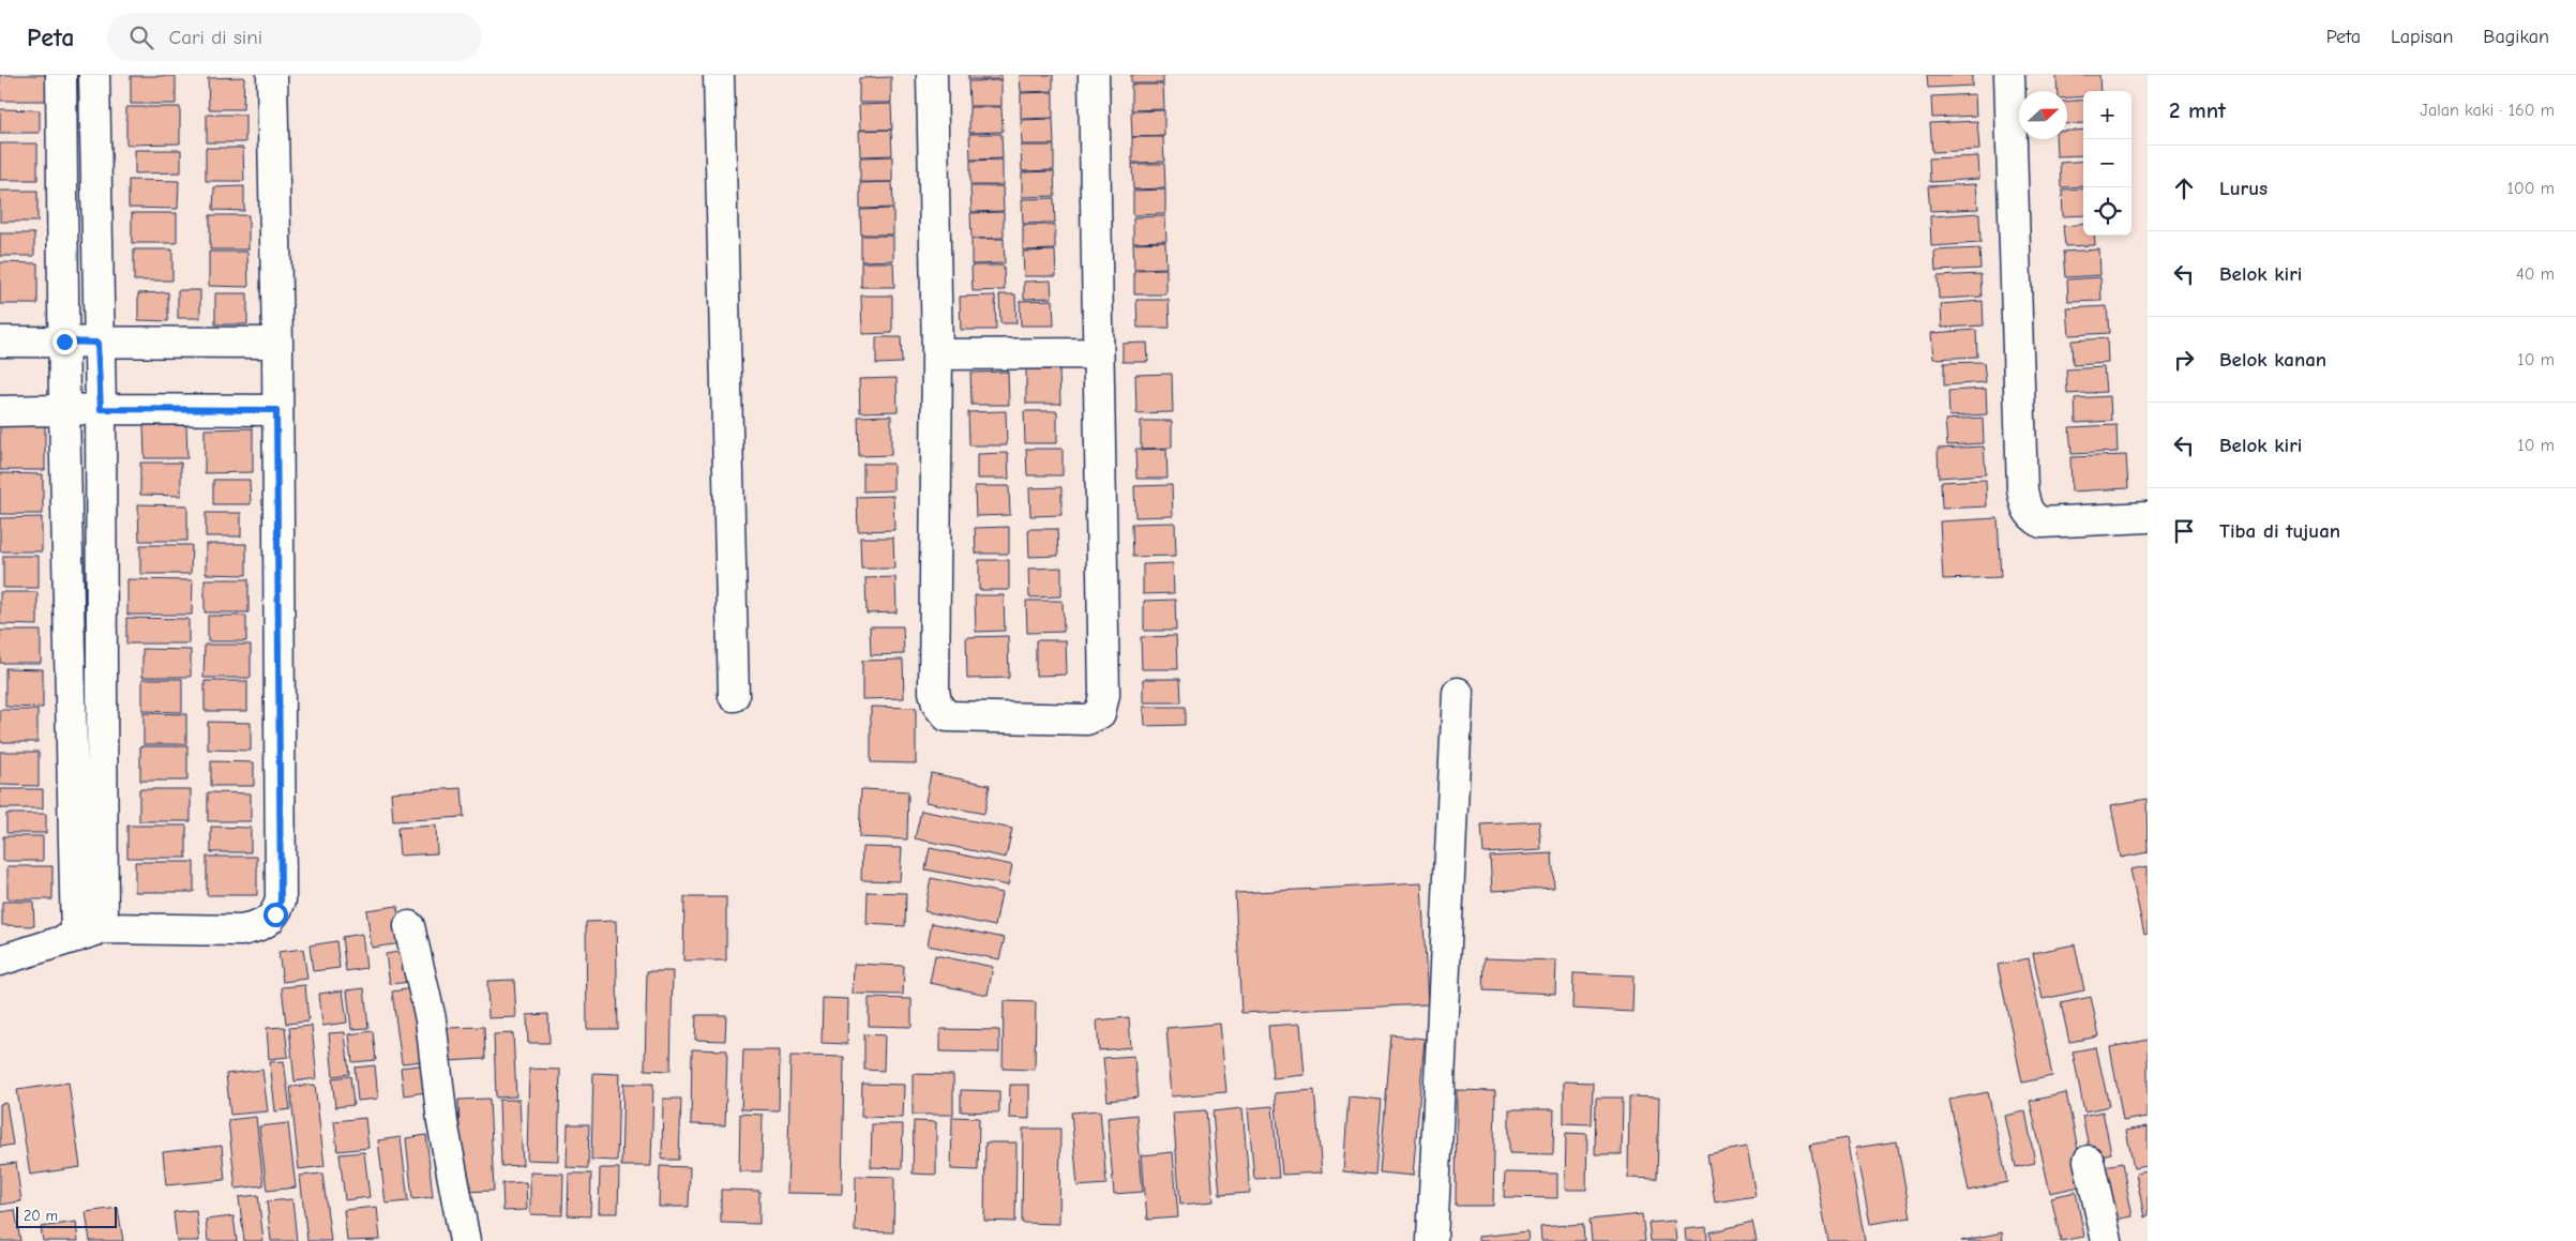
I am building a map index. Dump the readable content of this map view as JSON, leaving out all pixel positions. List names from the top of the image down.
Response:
{
  "scale_bar": "20 m",
  "north": "right",
  "page": {
    "header": "Peta",
    "search": "Cari di sini",
    "nav": ["Peta", "Lapisan", "Bagikan"],
    "heading": ["2 mnt", "Jalan kaki · 160 m"],
    "map_buttons": ["+", "−"],
    "list": [
      ["Lurus", "100 m"],
      ["Belok kiri", "40 m"],
      ["Belok kanan", "10 m"],
      ["Belok kiri", "10 m"],
      "Tiba di tujuan"
    ],
    "scale": "20 m"
  }
}
